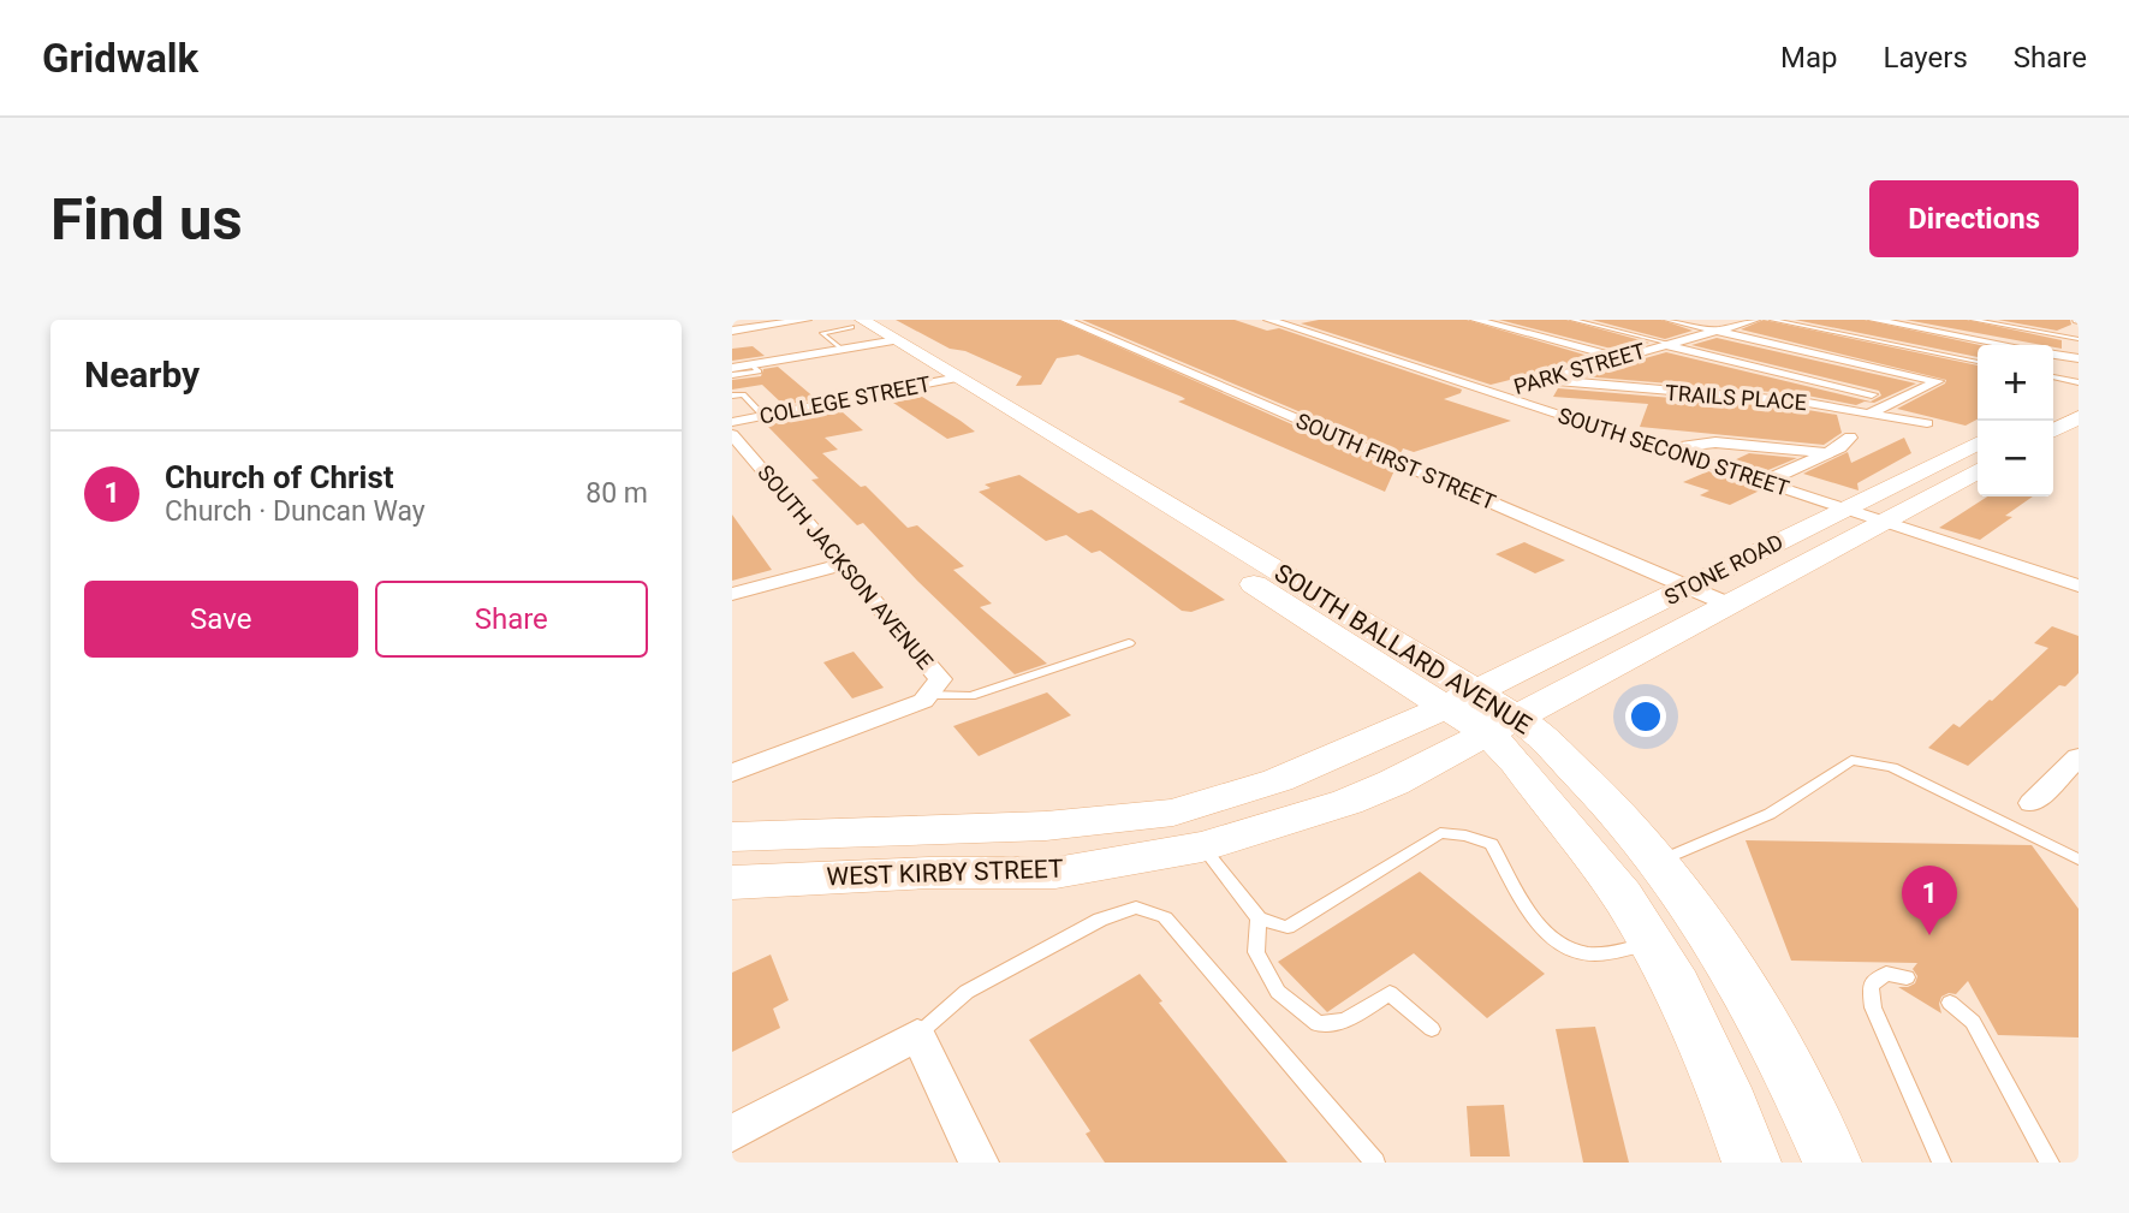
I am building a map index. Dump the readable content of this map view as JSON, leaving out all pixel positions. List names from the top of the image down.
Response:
{
  "streets": {
    "main road": ["STONE ROAD", "SOUTH BALLARD AVENUE", "WEST KIRBY STREET"],
    "street": [
      "PARK STREET",
      "TRAILS PLACE",
      "COLLEGE STREET",
      "SOUTH SECOND STREET",
      "SOUTH FIRST STREET",
      "SOUTH JACKSON AVENUE"
    ]
  },
  "crossings": [
    ["PARK STREET", "TRAILS PLACE"],
    ["PARK STREET", "SOUTH SECOND STREET"],
    ["TRAILS PLACE", "SOUTH SECOND STREET"],
    ["COLLEGE STREET", "SOUTH BALLARD AVENUE"],
    ["SOUTH SECOND STREET", "STONE ROAD"],
    ["SOUTH FIRST STREET", "STONE ROAD"],
    ["STONE ROAD", "SOUTH BALLARD AVENUE"],
    ["STONE ROAD", "WEST KIRBY STREET"],
    ["SOUTH BALLARD AVENUE", "WEST KIRBY STREET"]
  ],
  "page": {
    "header": "Gridwalk",
    "nav": ["Map", "Layers", "Share"],
    "buttons": [
      "Directions",
      ["Save", "Share"]
    ],
    "title": "Find us",
    "heading": "Nearby",
    "map_buttons": ["+", "−"],
    "list": [
      {
        "mark": "1",
        "name": "Church of Christ",
        "note": "Church · Duncan Way",
        "value": "80 m"
      }
    ],
    "pins": "1"
  }
}
